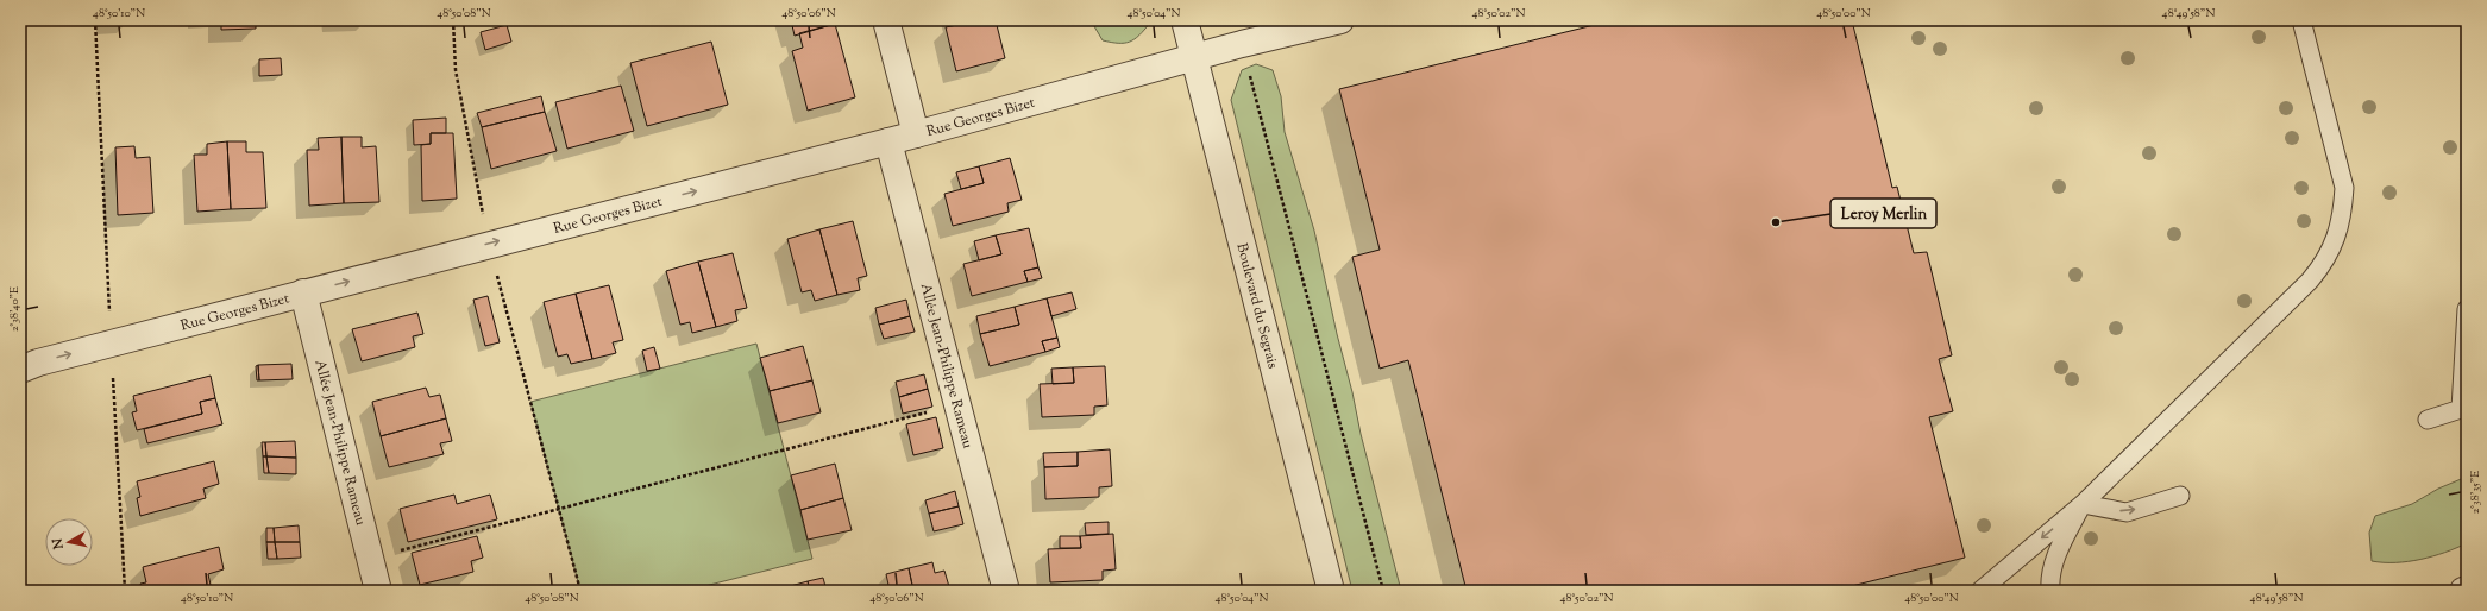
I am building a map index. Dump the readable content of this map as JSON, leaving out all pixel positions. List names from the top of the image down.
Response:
{
  "streets": {
    "street": ["Rue Georges Bizet", "Boulevard du Segrais", "Allée Jean-Philippe Rameau"]
  },
  "crossings": [
    ["Rue Georges Bizet", "Boulevard du Segrais"],
    ["Rue Georges Bizet", "Allée Jean-Philippe Rameau"]
  ],
  "one_way": ["Rue Georges Bizet"],
  "places": ["Leroy Merlin"],
  "north": "left",
  "coordinates": [
    "48°50'10\"N",
    "48°50'08\"N",
    "48°50'06\"N",
    "48°50'04\"N",
    "48°50'02\"N",
    "48°50'00\"N",
    "48°49'58\"N",
    "2°38'40\"E",
    "2°38'35\"E"
  ]
}
